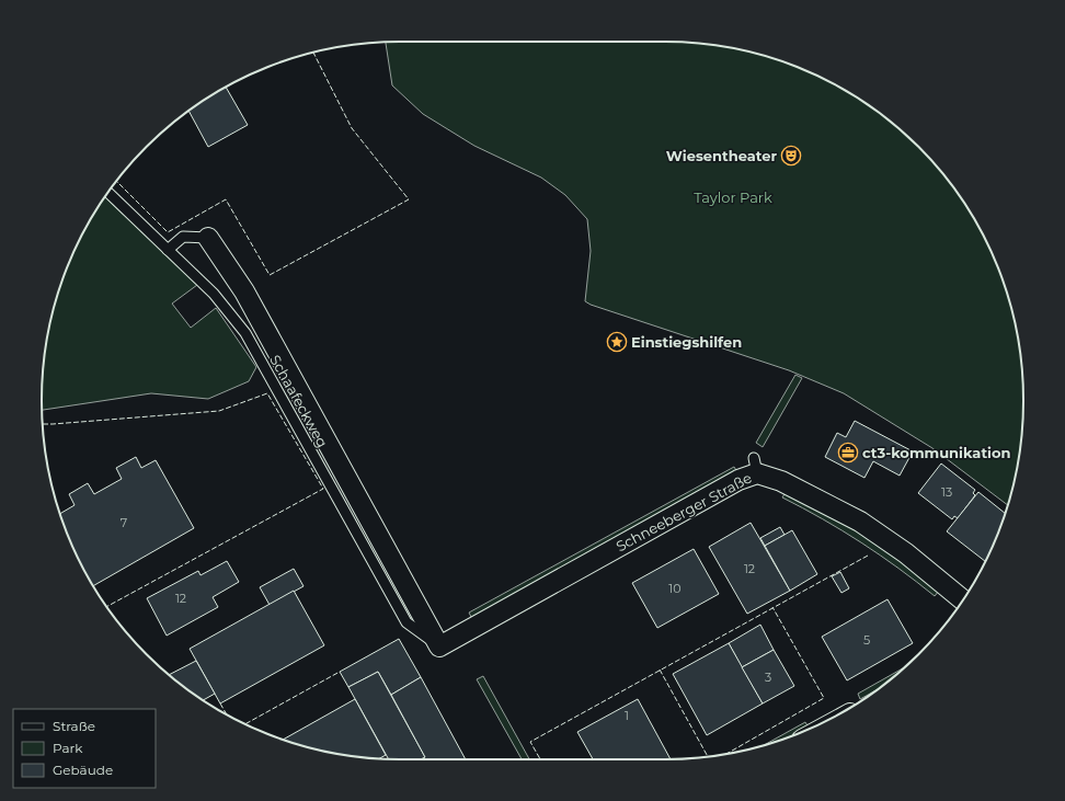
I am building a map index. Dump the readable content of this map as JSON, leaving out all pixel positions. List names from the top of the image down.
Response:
{
  "streets": {
    "street": ["Schneeberger Straße"],
    "lane": ["Schaafeckweg"]
  },
  "crossings": [
    ["Schaafeckweg", "Schneeberger Straße"]
  ],
  "parks": ["Taylor Park"],
  "places": {
    "theatre": ["Wiesentheater"],
    "place": ["Einstiegshilfen"],
    "office": ["ct3-kommunikation"]
  },
  "house_numbers": [
    "13",
    "7",
    "12",
    "10",
    "12",
    "5",
    "3",
    "1"
  ],
  "legend": ["Straße", "Park", "Gebäude"]
}
